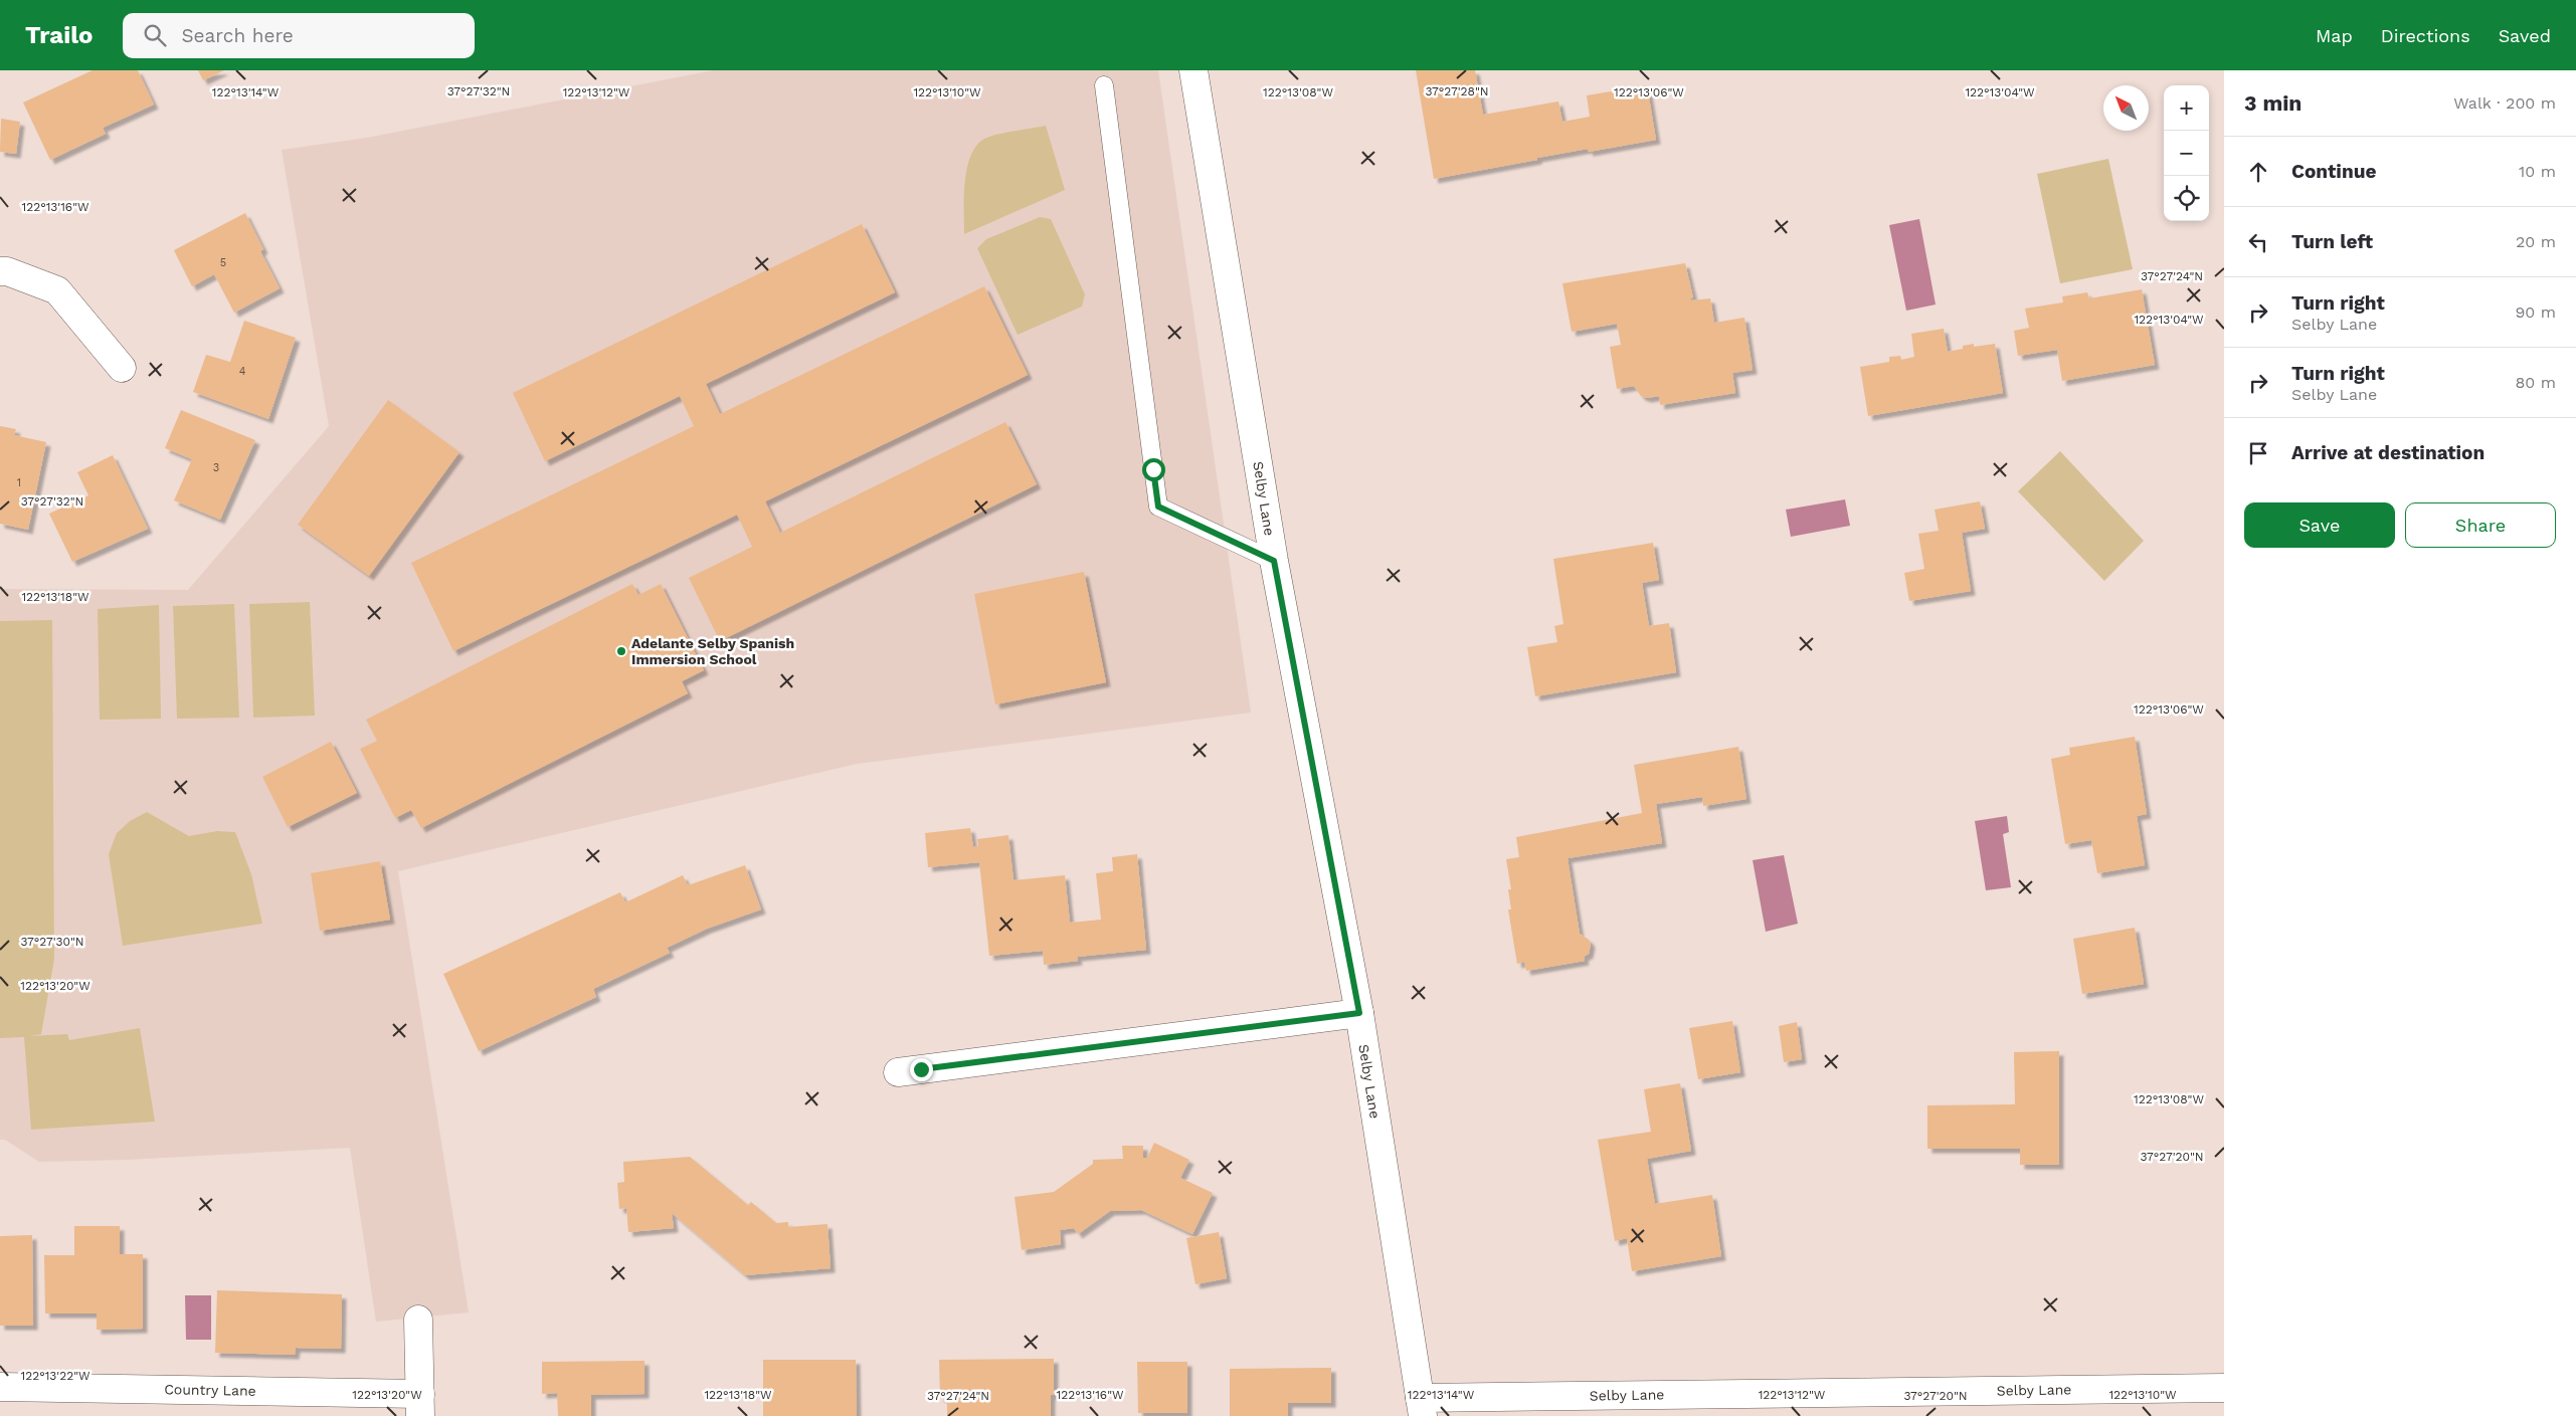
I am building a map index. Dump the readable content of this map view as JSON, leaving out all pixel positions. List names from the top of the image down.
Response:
{
  "streets": {
    "street": ["Selby Lane", "Country Lane"]
  },
  "places": ["Adelante Selby Spanish Immersion School"],
  "house_numbers": [
    "5",
    "4",
    "3",
    "1"
  ],
  "north": "top left",
  "page": {
    "header": "Trailo",
    "search": "Search here",
    "nav": ["Map", "Directions", "Saved"],
    "heading": ["3 min", "Walk · 200 m"],
    "map_buttons": ["+", "−"],
    "list": [
      ["Continue", "10 m"],
      ["Turn left", "20 m"],
      ["Turn right", "Selby Lane", "90 m"],
      ["Turn right", "Selby Lane", "80 m"],
      "Arrive at destination"
    ],
    "buttons": ["Save", "Share"]
  },
  "coordinates": [
    "37°27'32\"N",
    "37°27'28\"N",
    "122°13'14\"W",
    "122°13'12\"W",
    "122°13'10\"W",
    "122°13'08\"W",
    "122°13'06\"W",
    "122°13'04\"W",
    "122°13'16\"W",
    "37°27'24\"N",
    "122°13'18\"W",
    "37°27'30\"N",
    "122°13'20\"W",
    "37°27'20\"N",
    "122°13'22\"W"
  ]
}
